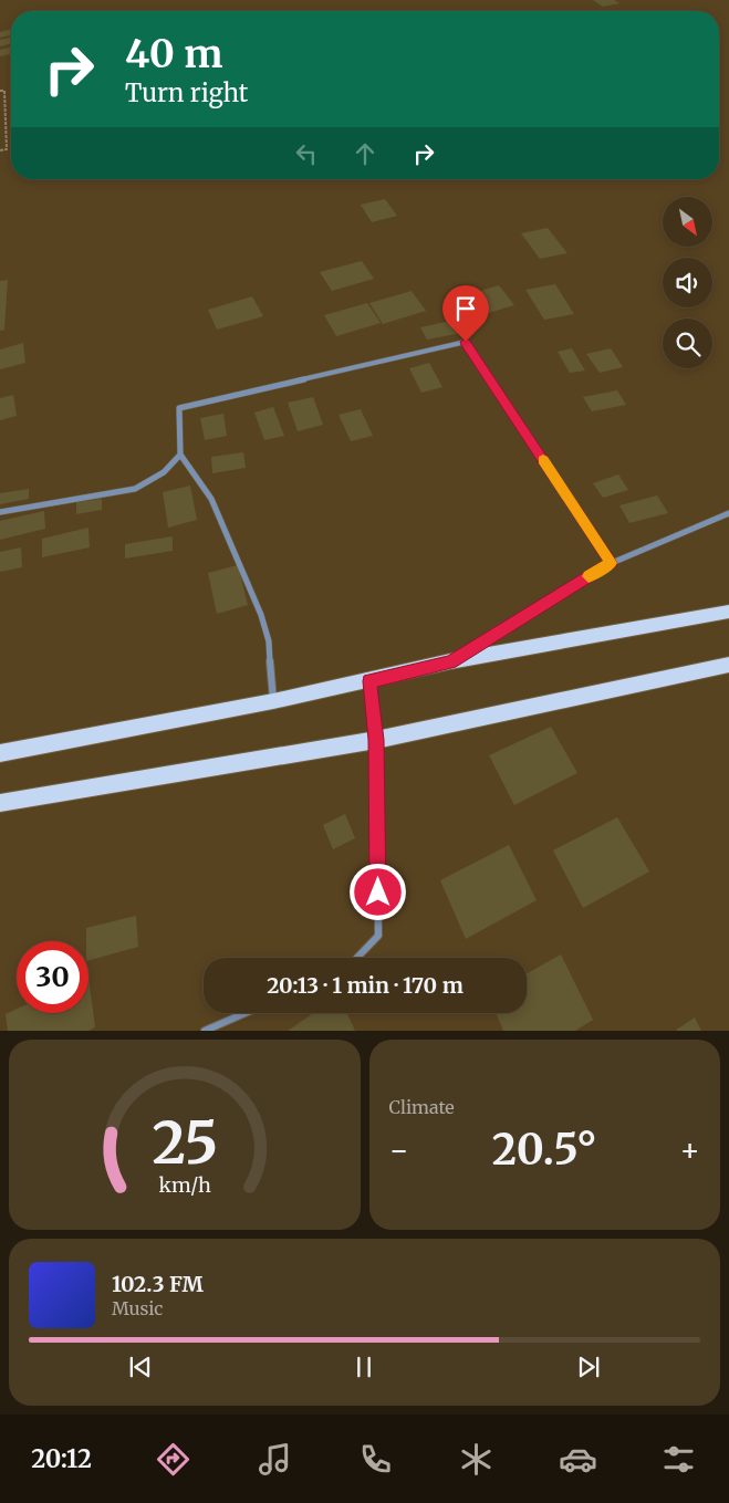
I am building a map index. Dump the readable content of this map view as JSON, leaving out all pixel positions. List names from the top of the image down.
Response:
{
  "north": "bottom right",
  "page": {
    "turn": ["40 m", "Turn right"],
    "limit": "30",
    "trip": "20:13 · 1 min · 170 m",
    "tile": "Climate",
    "heat": ["−", "20.5°", "+"],
    "song": ["102.3 FM", "Music"],
    "tabs": "20:12",
    "gauge": ["25", "km/h"]
  }
}
